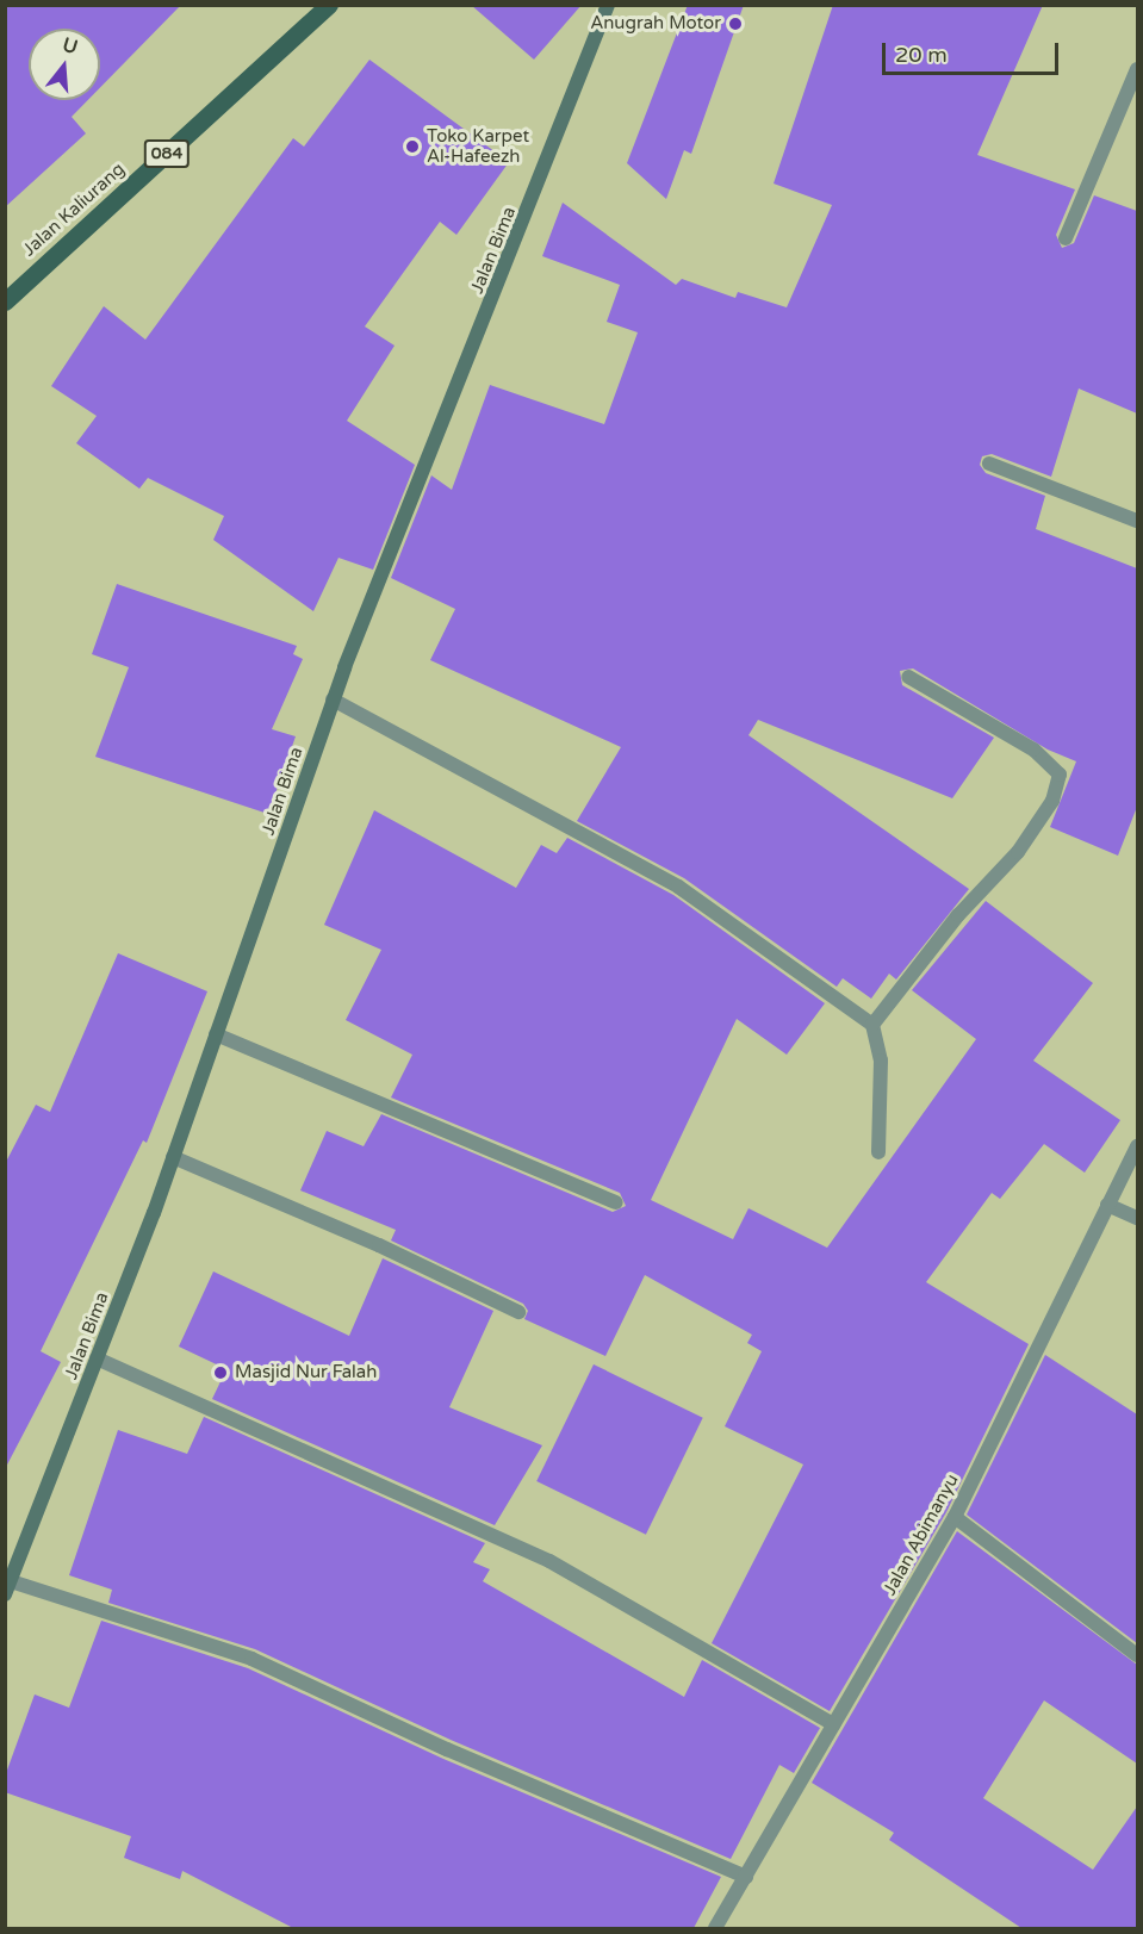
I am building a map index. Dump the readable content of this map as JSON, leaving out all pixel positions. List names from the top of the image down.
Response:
{
  "streets": {
    "main road": ["084", "Jalan Kaliurang"],
    "street": ["Jalan Bima", "Jalan Abimanyu"]
  },
  "places": ["Anugrah Motor", "Toko Karpet Al-Hafeezh", "Masjid Nur Falah"],
  "scale_bar": "20 m",
  "north": "top"
}
